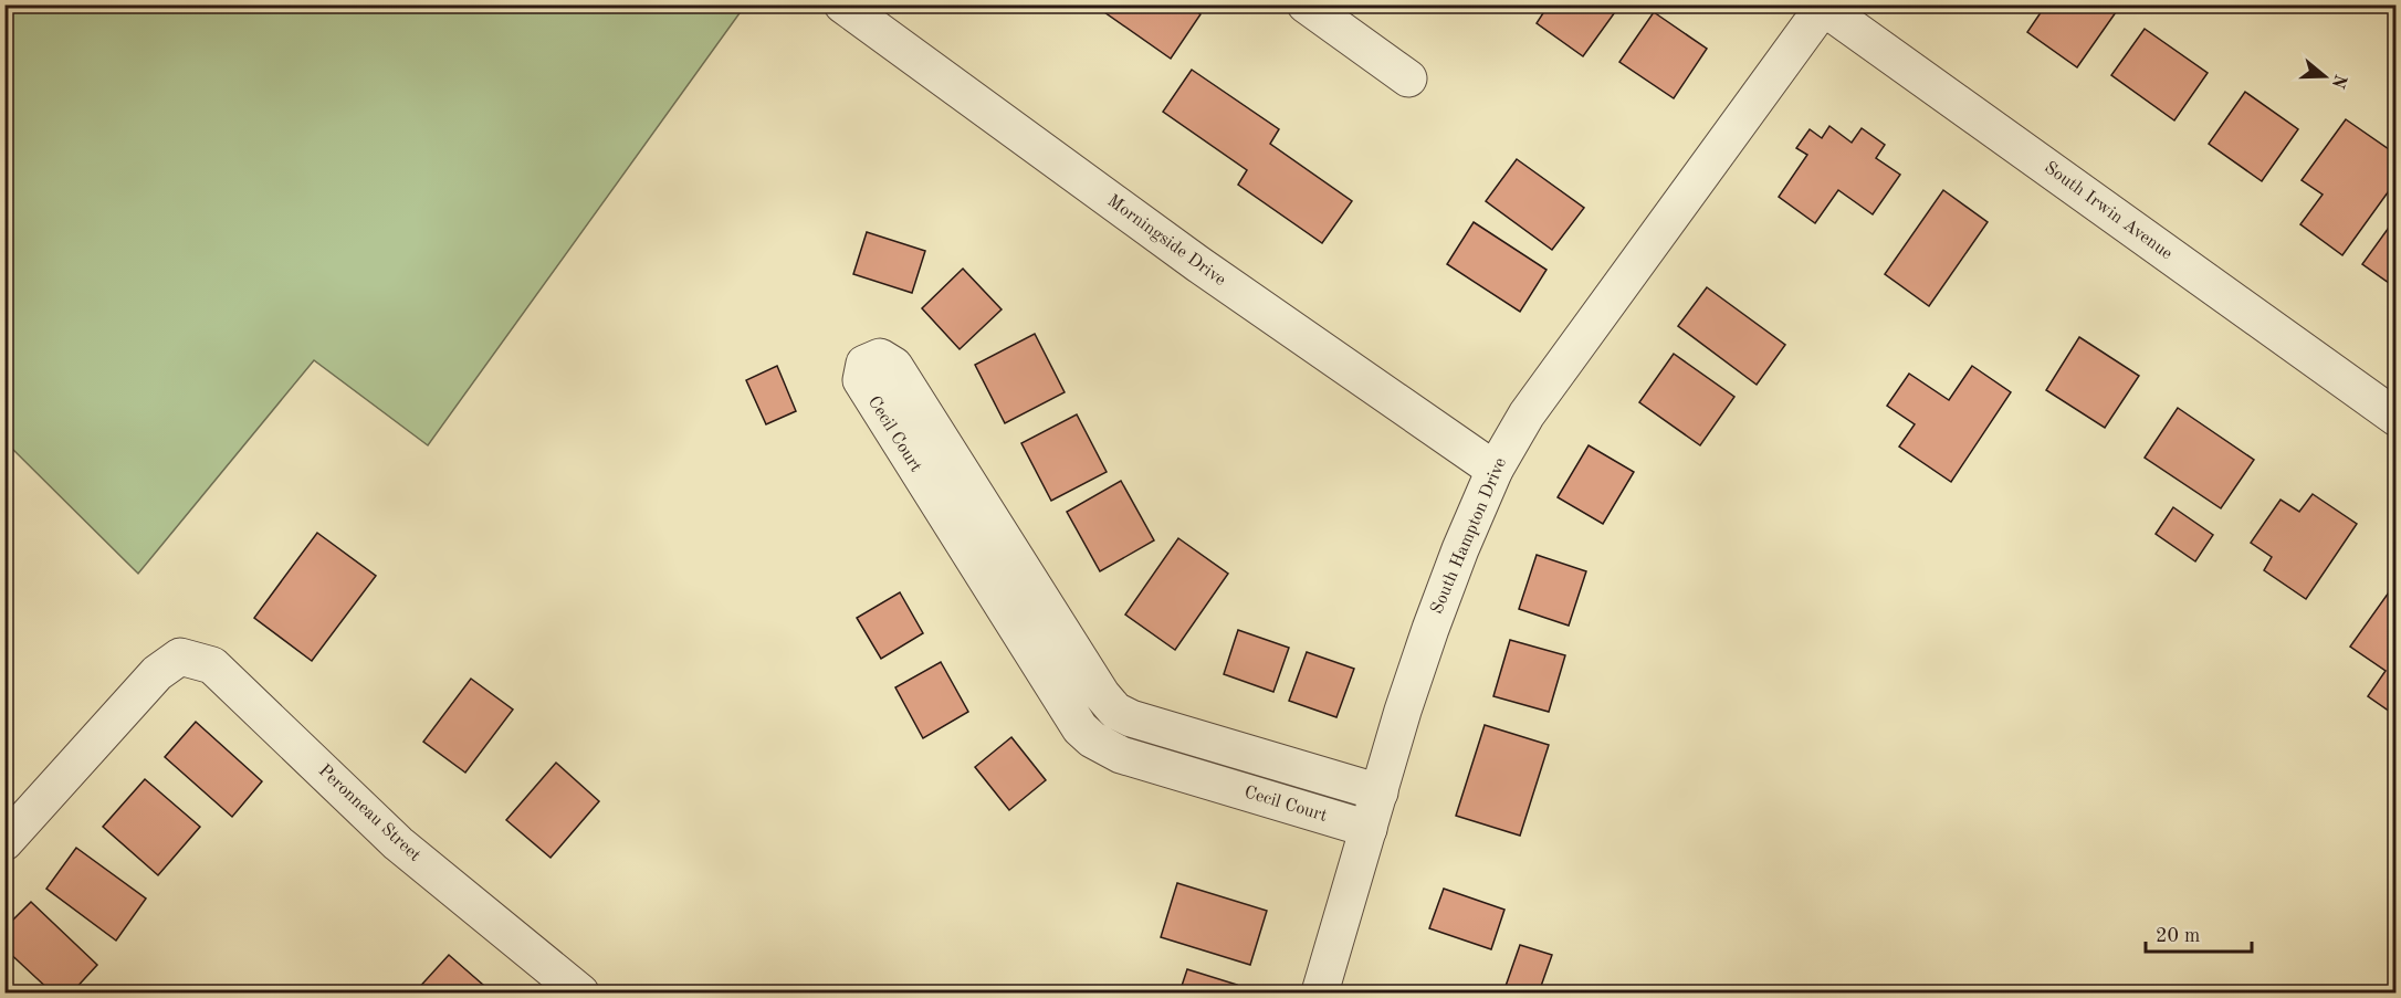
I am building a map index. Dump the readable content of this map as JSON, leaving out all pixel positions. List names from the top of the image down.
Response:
{
  "streets": {
    "street": [
      "South Irwin Avenue",
      "Morningside Drive",
      "Cecil Court",
      "South Hampton Drive",
      "Peronneau Street"
    ]
  },
  "crossings": [
    ["South Irwin Avenue", "South Hampton Drive"],
    ["Morningside Drive", "South Hampton Drive"],
    ["Cecil Court", "South Hampton Drive"]
  ],
  "scale_bar": "20 m",
  "north": "right"
}
